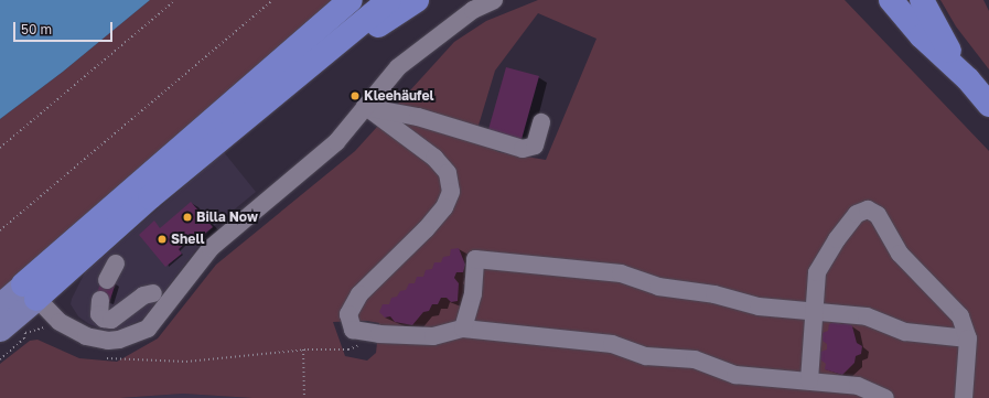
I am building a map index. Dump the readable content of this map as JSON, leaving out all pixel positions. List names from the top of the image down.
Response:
{
  "places": ["Kleehäufel", "Billa Now", "Shell"],
  "scale_bar": "50 m"
}
